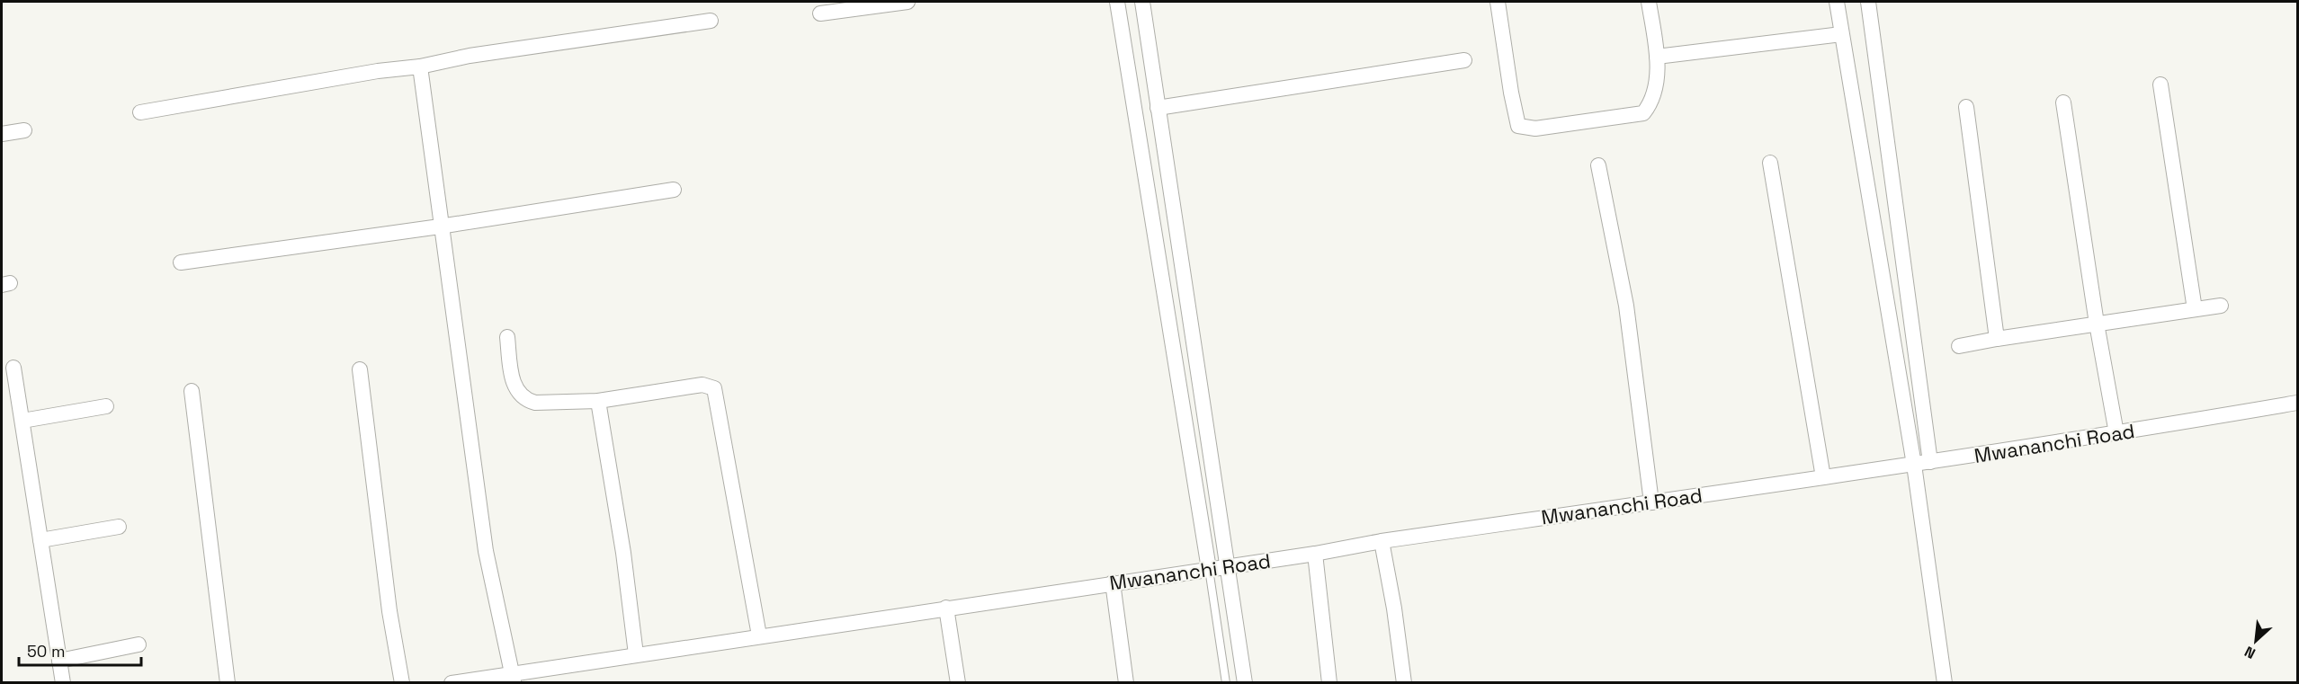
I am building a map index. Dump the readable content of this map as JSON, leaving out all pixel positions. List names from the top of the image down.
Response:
{
  "streets": {
    "street": ["Mwananchi Road"]
  },
  "scale_bar": "50 m",
  "north": "bottom left"
}
